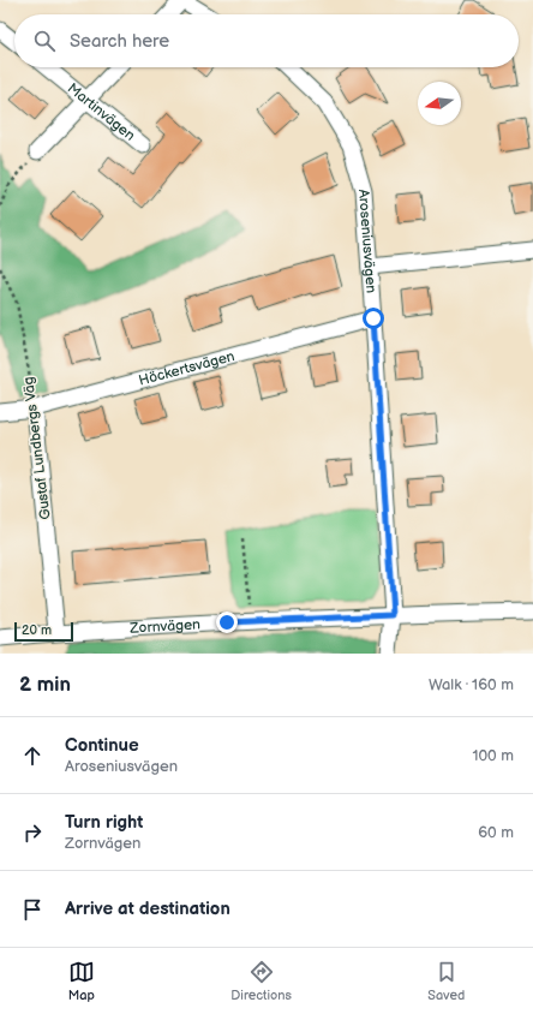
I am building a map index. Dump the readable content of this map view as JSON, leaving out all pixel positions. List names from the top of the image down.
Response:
{
  "streets": {
    "street": [
      "Martinvägen",
      "Aroseniusvägen",
      "Höckertsvägen",
      "Gustaf Lundbergs Väg",
      "Zornvägen"
    ]
  },
  "crossings": [
    ["Aroseniusvägen", "Höckertsvägen"],
    ["Aroseniusvägen", "Zornvägen"],
    ["Höckertsvägen", "Gustaf Lundbergs Väg"],
    ["Gustaf Lundbergs Väg", "Zornvägen"]
  ],
  "scale_bar": "20 m",
  "north": "left",
  "page": {
    "search": "Search here",
    "scale": "20 m",
    "heading": ["2 min", "Walk · 160 m"],
    "list": [
      ["Continue", "Aroseniusvägen", "100 m"],
      ["Turn right", "Zornvägen", "60 m"],
      "Arrive at destination"
    ],
    "nav": ["Map", "Directions", "Saved"]
  }
}
